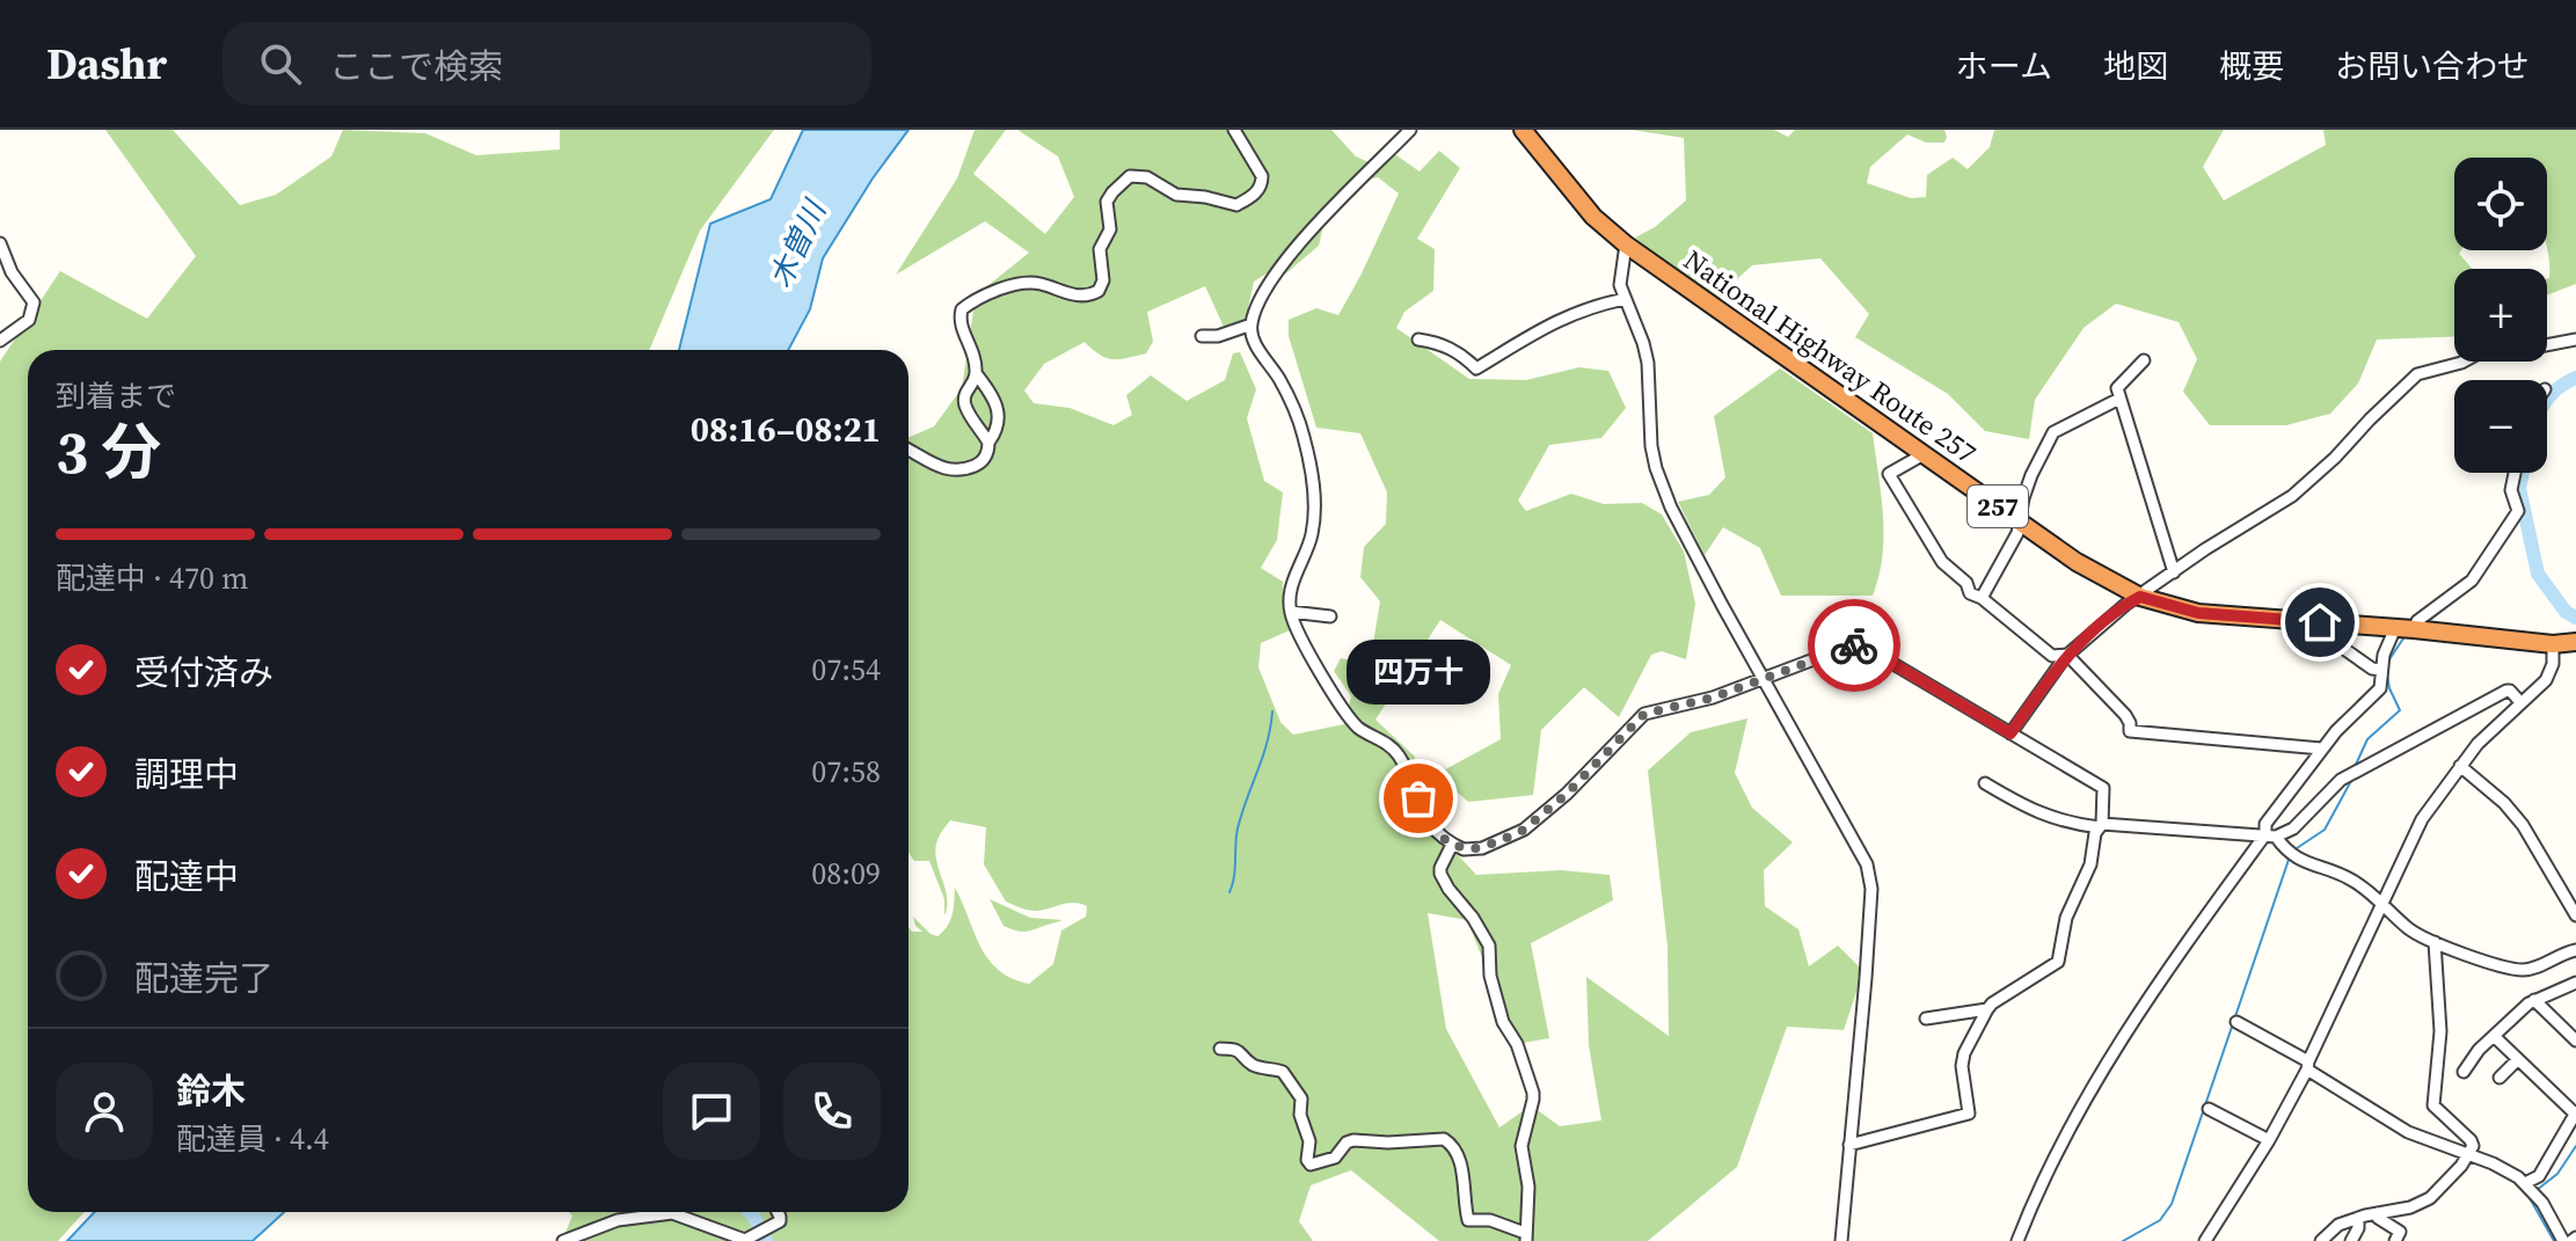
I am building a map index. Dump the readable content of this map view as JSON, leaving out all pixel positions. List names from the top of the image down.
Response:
{
  "streets": {
    "highway": ["National Highway Route 257", "257"]
  },
  "water": ["木曽川"],
  "places": ["四万十"],
  "page": {
    "header": "Dashr",
    "search": "ここで検索",
    "nav": [
      "ホーム",
      "地図",
      "概要",
      "お問い合わせ"
    ],
    "map_buttons": ["+", "−"],
    "heading": ["3 分", "到着まで", "08:16–08:21"],
    "panel": ["鈴木", "配達員 · 4.4"],
    "bar": "配達中 · 470 m",
    "list": [
      ["受付済み", "07:54"],
      ["調理中", "07:58"],
      ["配達中", "08:09"],
      "配達完了"
    ],
    "bubble": "四万十"
  }
}
